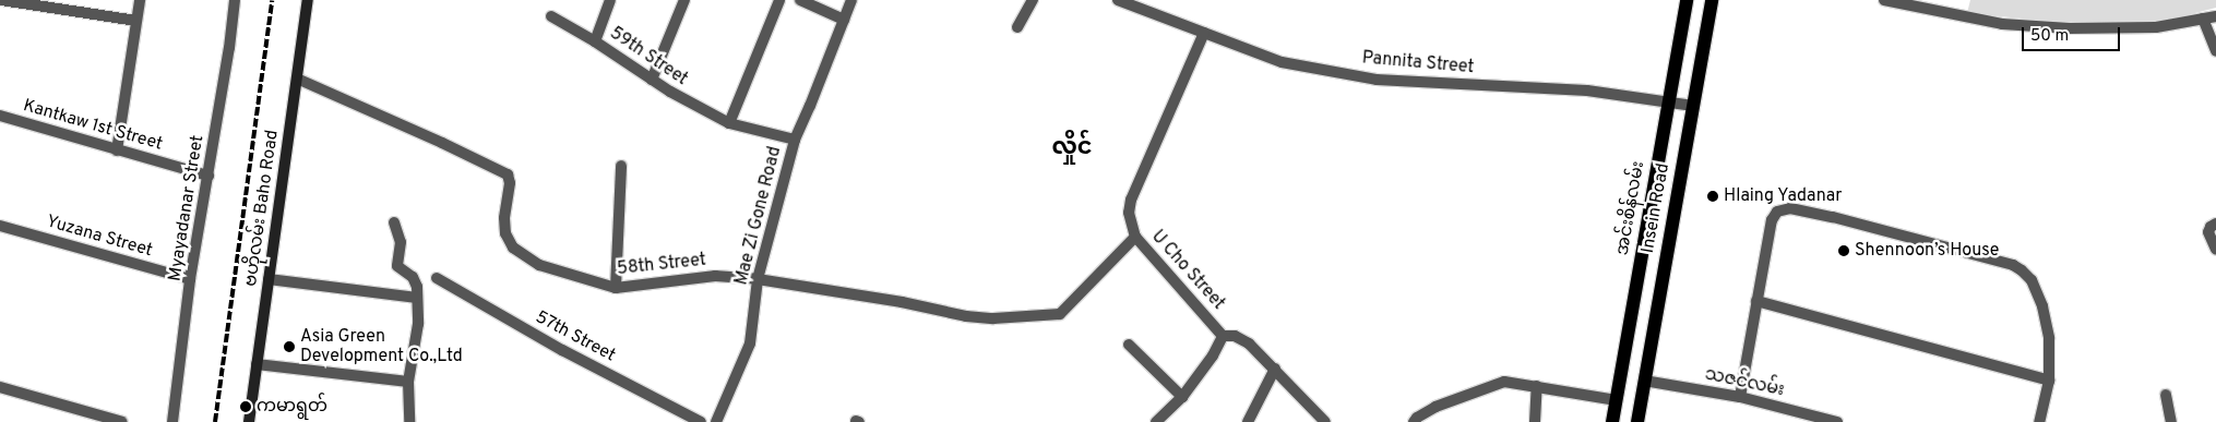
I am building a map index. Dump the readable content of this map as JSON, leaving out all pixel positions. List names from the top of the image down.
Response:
{
  "streets": {
    "main road": ["ဗဟိုလမ်း Baho Road", "အင်းစိန်လမ်း", "Insein Road"],
    "street": [
      "59th Street",
      "Pannita Street",
      "Kantkaw 1st Street",
      "Myayadanar Street",
      "Mae Zi Gone Road",
      "Yuzana Street",
      "58th Street",
      "U Cho Street",
      "57th Street",
      "သဇင်လမ်း"
    ]
  },
  "crossings": [
    ["59th Street", "Mae Zi Gone Road"],
    ["Pannita Street", "အင်းစိန်လမ်း"],
    ["Pannita Street", "Insein Road"],
    ["Pannita Street", "U Cho Street"],
    ["Kantkaw 1st Street", "Myayadanar Street"],
    ["Myayadanar Street", "Yuzana Street"],
    ["ဗဟိုလမ်း Baho Road", "58th Street"],
    ["Insein Road", "သဇင်လမ်း"],
    ["Mae Zi Gone Road", "58th Street"],
    ["58th Street", "U Cho Street"]
  ],
  "districts": ["လှိုင်"],
  "places": [
    "Hlaing Yadanar",
    "Shennoon’s House",
    "Asia Green Development Co.,Ltd",
    "ကမာရွတ်"
  ],
  "scale_bar": "50 m"
}
